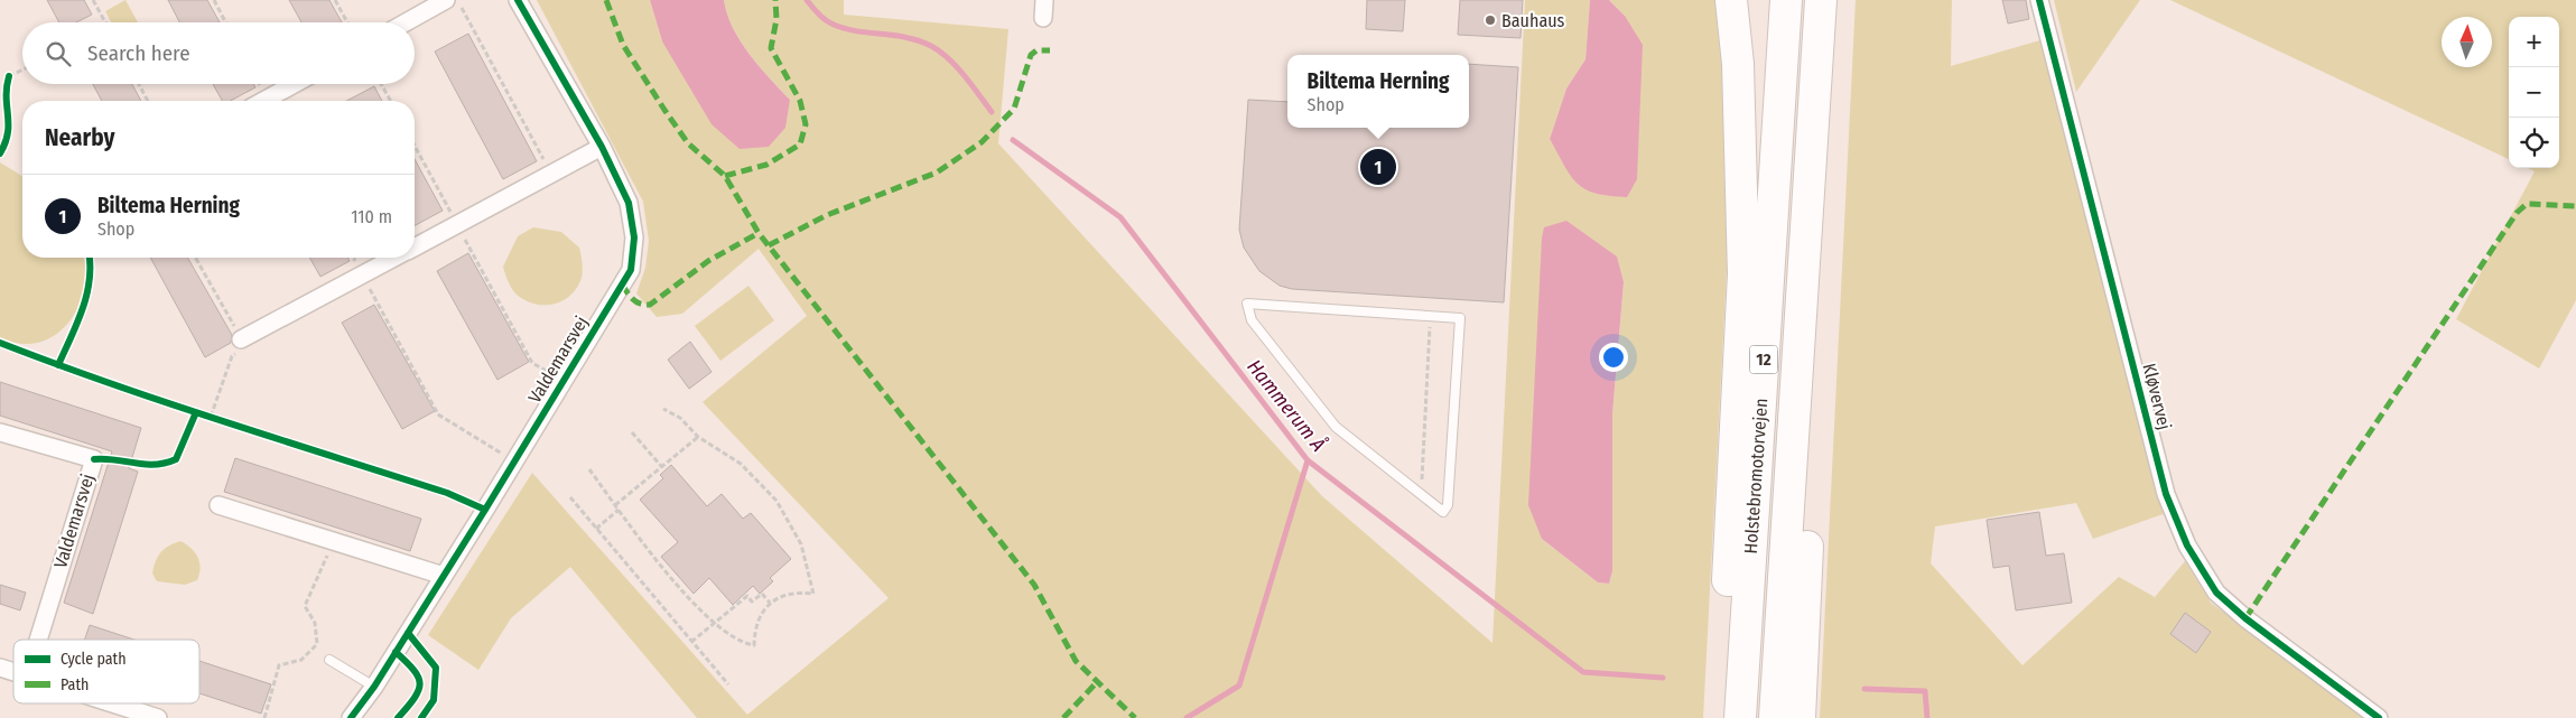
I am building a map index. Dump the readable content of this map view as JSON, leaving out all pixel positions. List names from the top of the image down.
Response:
{
  "streets": {
    "highway": ["12", "Holstebromotorvejen"],
    "street": ["Valdemarsvej", "Kløvervej"]
  },
  "water": ["Hammerum Å"],
  "places": ["Bauhaus"],
  "legend": ["Cycle path", "Path"],
  "north": "top",
  "page": {
    "map_buttons": ["+", "−"],
    "search": "Search here",
    "popup": ["Biltema Herning", "Shop"],
    "heading": "Nearby",
    "pins": "1",
    "list": [
      {
        "mark": "1",
        "name": "Biltema Herning",
        "note": "Shop",
        "value": "110 m"
      }
    ]
  }
}
